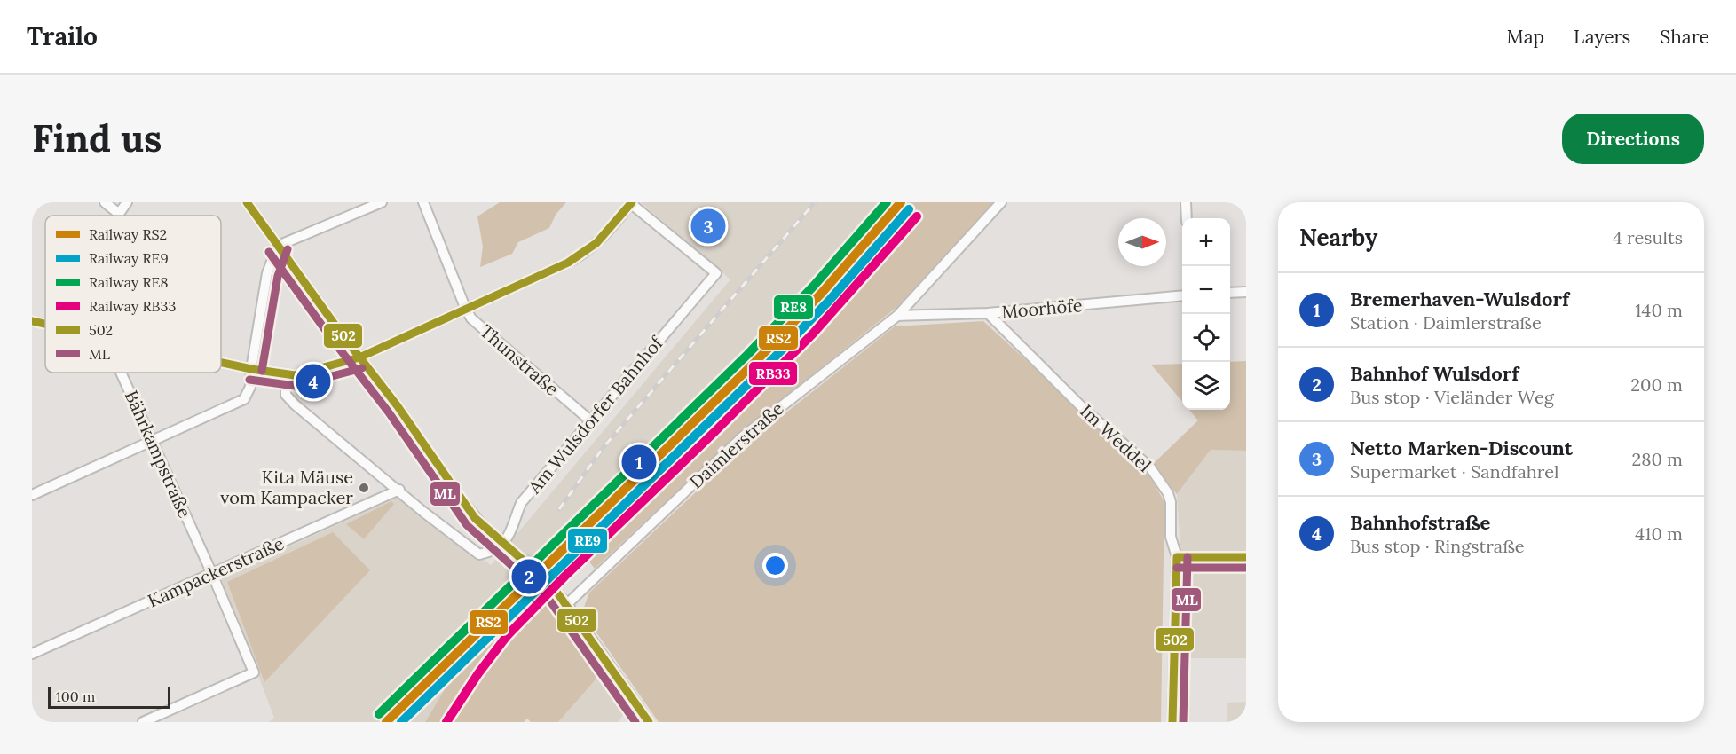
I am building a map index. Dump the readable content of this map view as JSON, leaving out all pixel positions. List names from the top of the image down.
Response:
{
  "streets": {
    "street": [
      "Moorhöfe",
      "Thunstraße",
      "Am Wulsdorfer Bahnhof",
      "Im Weddel",
      "Daimlerstraße",
      "Bährkampstraße",
      "Kampackerstraße"
    ]
  },
  "crossings": [
    ["Moorhöfe", "Im Weddel"],
    ["Moorhöfe", "Daimlerstraße"],
    ["Thunstraße", "Am Wulsdorfer Bahnhof"],
    ["Am Wulsdorfer Bahnhof", "Kampackerstraße"],
    ["Bährkampstraße", "Kampackerstraße"]
  ],
  "places": ["Kita Mäuse vom Kampacker"],
  "lines": [
    "rail line RS2",
    "rail line RE8",
    "transit line 502",
    "rail line RE9",
    "rail line RB33",
    "transit line ML"
  ],
  "legend": [
    "Railway RS2",
    "Railway RE9",
    "Railway RE8",
    "Railway RB33",
    "502",
    "ML"
  ],
  "scale_bar": "100 m",
  "north": "right",
  "page": {
    "header": "Trailo",
    "nav": ["Map", "Layers", "Share"],
    "buttons": "Directions",
    "title": "Find us",
    "heading": ["Nearby", "4 results"],
    "pins": [
      "3",
      "4",
      "1",
      "2"
    ],
    "map_buttons": ["+", "−"],
    "list": [
      {
        "mark": "1",
        "name": "Bremerhaven-Wulsdorf",
        "note": "Station · Daimlerstraße",
        "value": "140 m"
      },
      {
        "mark": "2",
        "name": "Bahnhof Wulsdorf",
        "note": "Bus stop · Vieländer Weg",
        "value": "200 m"
      },
      {
        "mark": "3",
        "name": "Netto Marken-Discount",
        "note": "Supermarket · Sandfahrel",
        "value": "280 m"
      },
      {
        "mark": "4",
        "name": "Bahnhofstraße",
        "note": "Bus stop · Ringstraße",
        "value": "410 m"
      }
    ],
    "scale": "100 m"
  }
}
